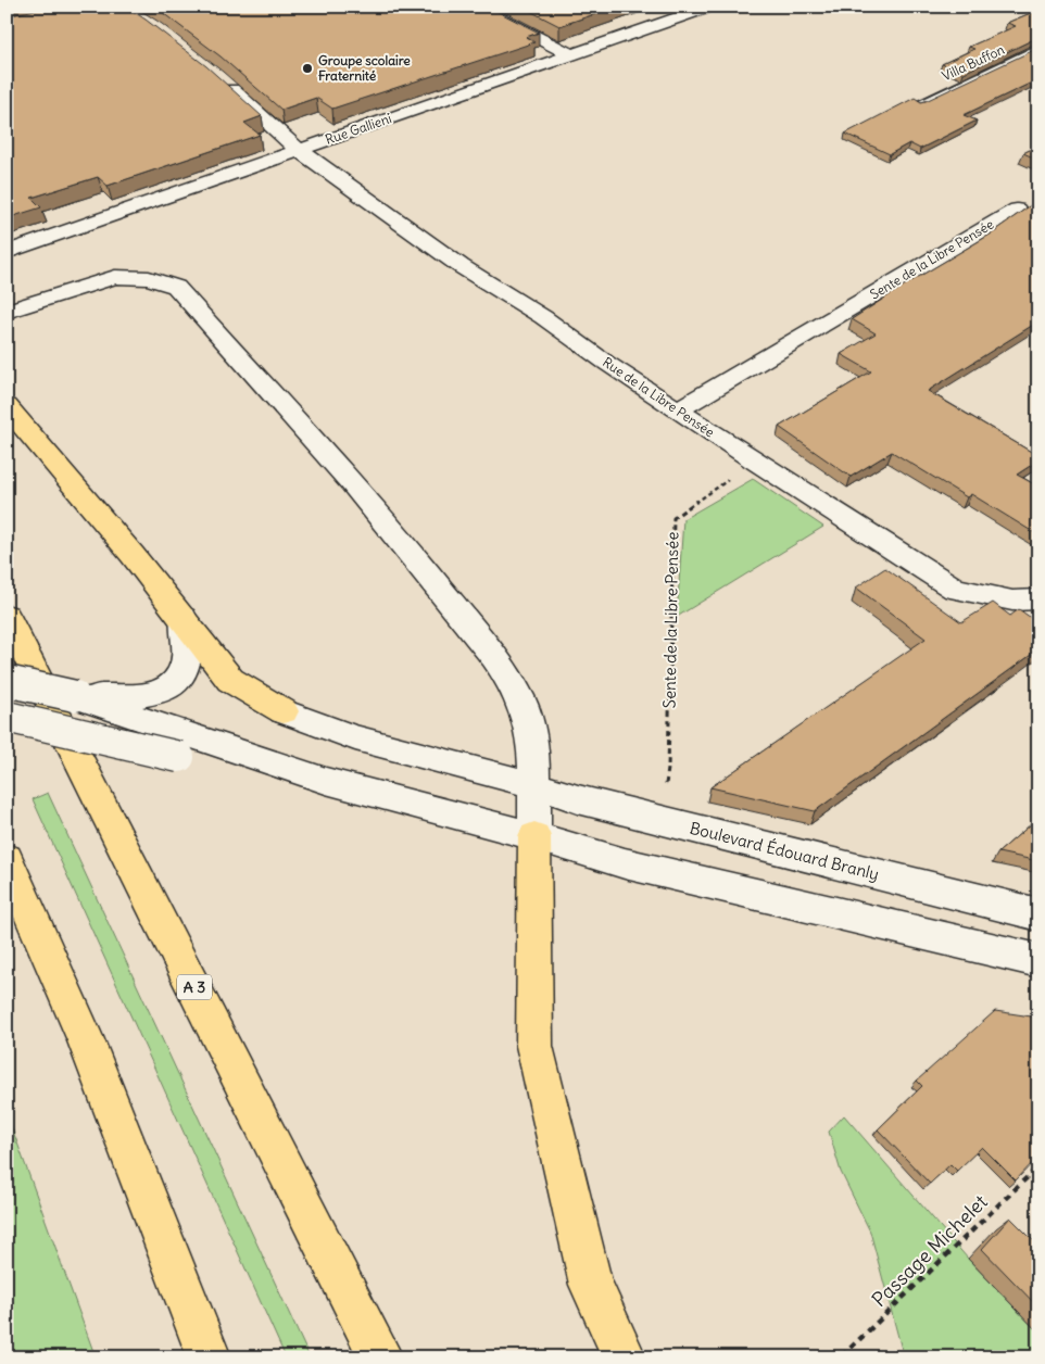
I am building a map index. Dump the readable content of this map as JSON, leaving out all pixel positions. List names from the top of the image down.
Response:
{
  "streets": {
    "highway": ["A 3"],
    "street": [
      "Rue Gallieni",
      "Sente de la Libre Pensée",
      "Rue de la Libre Pensée",
      "Boulevard Édouard Branly"
    ],
    "lane": ["Villa Buffon"],
    "path": ["Passage Michelet"]
  },
  "crossings": [
    ["Rue Gallieni", "Rue de la Libre Pensée"],
    ["Sente de la Libre Pensée", "Rue de la Libre Pensée"],
    ["Sente de la Libre Pensée", "Boulevard Édouard Branly"]
  ],
  "places": ["Groupe scolaire Fraternité"]
}
